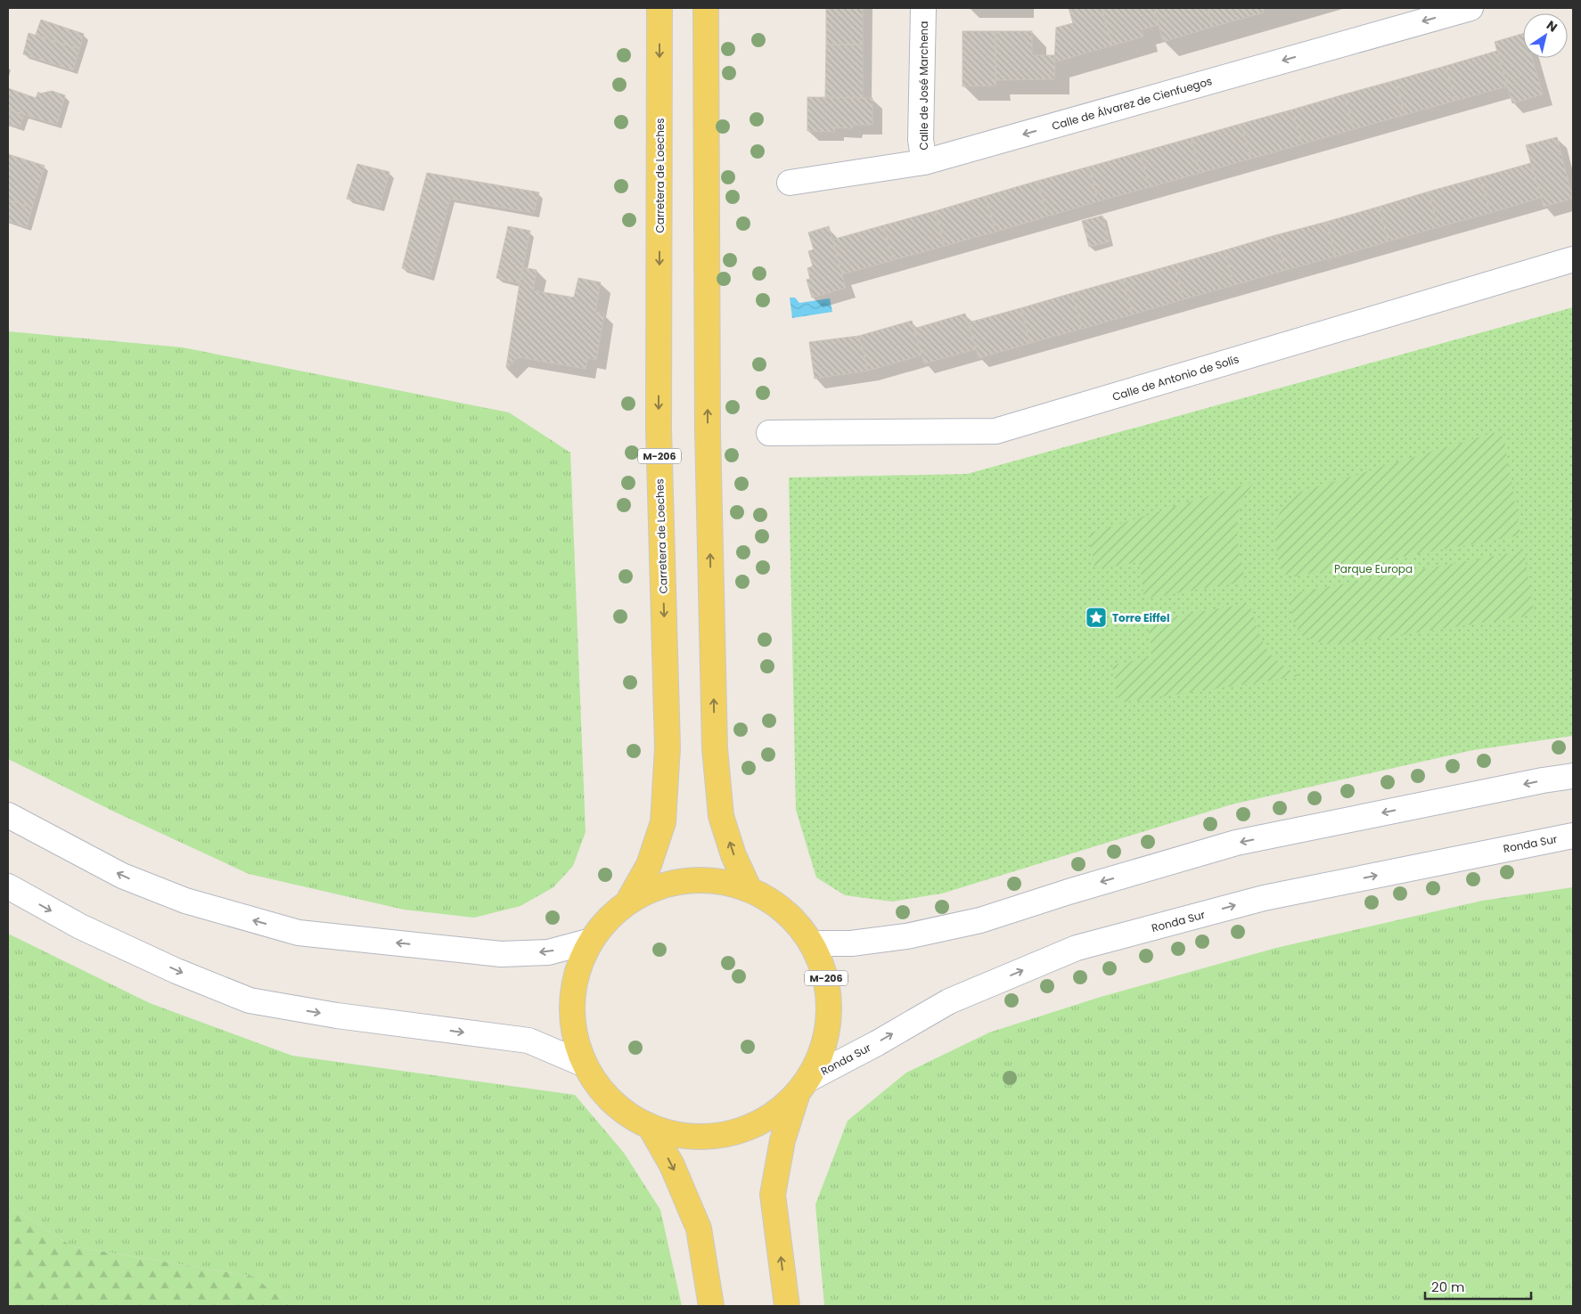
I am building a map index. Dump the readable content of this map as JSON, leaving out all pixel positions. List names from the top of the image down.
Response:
{
  "streets": {
    "main road": [
      "Calle de José Marchena",
      "Calle de Álvarez de Cienfuegos",
      "Carretera de Loeches",
      "Calle de Antonio de Solís",
      "M-206",
      "Ronda Sur"
    ]
  },
  "crossings": [
    ["Calle de José Marchena", "Calle de Álvarez de Cienfuegos"],
    ["Carretera de Loeches", "M-206"],
    ["M-206", "Ronda Sur"]
  ],
  "one_way": ["Calle de Álvarez de Cienfuegos"],
  "parks": ["Parque Europa"],
  "places": {
    "place": ["Torre Eiffel"]
  },
  "scale_bar": "20 m",
  "north": "top right"
}
